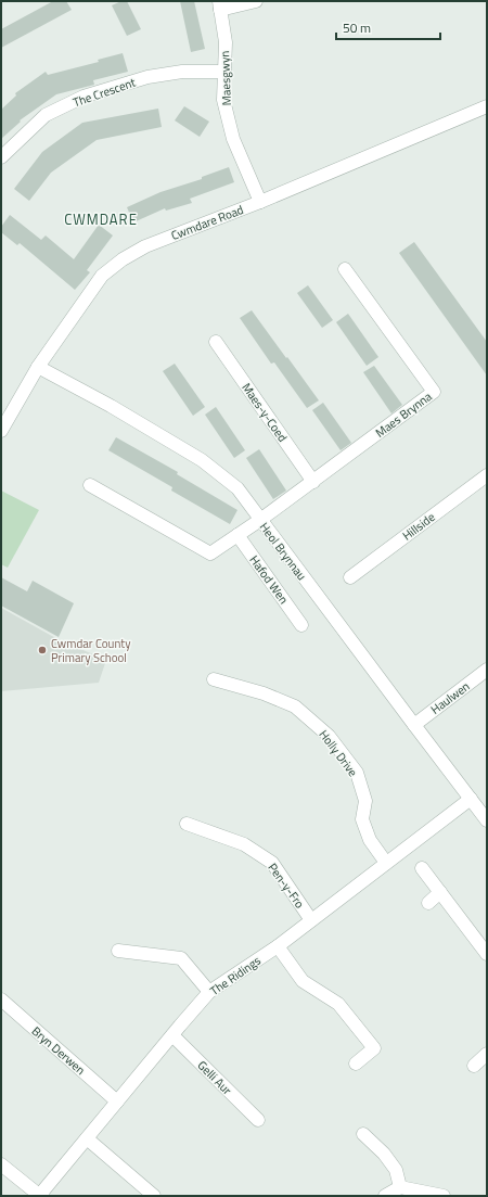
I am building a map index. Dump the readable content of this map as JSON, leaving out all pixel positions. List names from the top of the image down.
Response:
{
  "streets": {
    "street": [
      "Maesgwyn",
      "The Crescent",
      "Cwmdare Road",
      "Maes-y-Coed",
      "Maes Brynna",
      "Hillside",
      "Heol Brynnau",
      "Hafod Wen",
      "Haulwen",
      "Holly Drive",
      "Pen-y-Fro",
      "The Ridings",
      "Bryn Derwen",
      "Gelli Aur"
    ]
  },
  "crossings": [
    ["Maesgwyn", "The Crescent"],
    ["Maesgwyn", "Cwmdare Road"],
    ["Cwmdare Road", "Heol Brynnau"],
    ["Maes-y-Coed", "Maes Brynna"],
    ["Heol Brynnau", "Haulwen"],
    ["Heol Brynnau", "The Ridings"],
    ["Holly Drive", "The Ridings"],
    ["Pen-y-Fro", "The Ridings"],
    ["The Ridings", "Bryn Derwen"],
    ["The Ridings", "Gelli Aur"]
  ],
  "districts": ["CWMDARE"],
  "places": ["Cwmdar County Primary School"],
  "scale_bar": "50 m"
}
